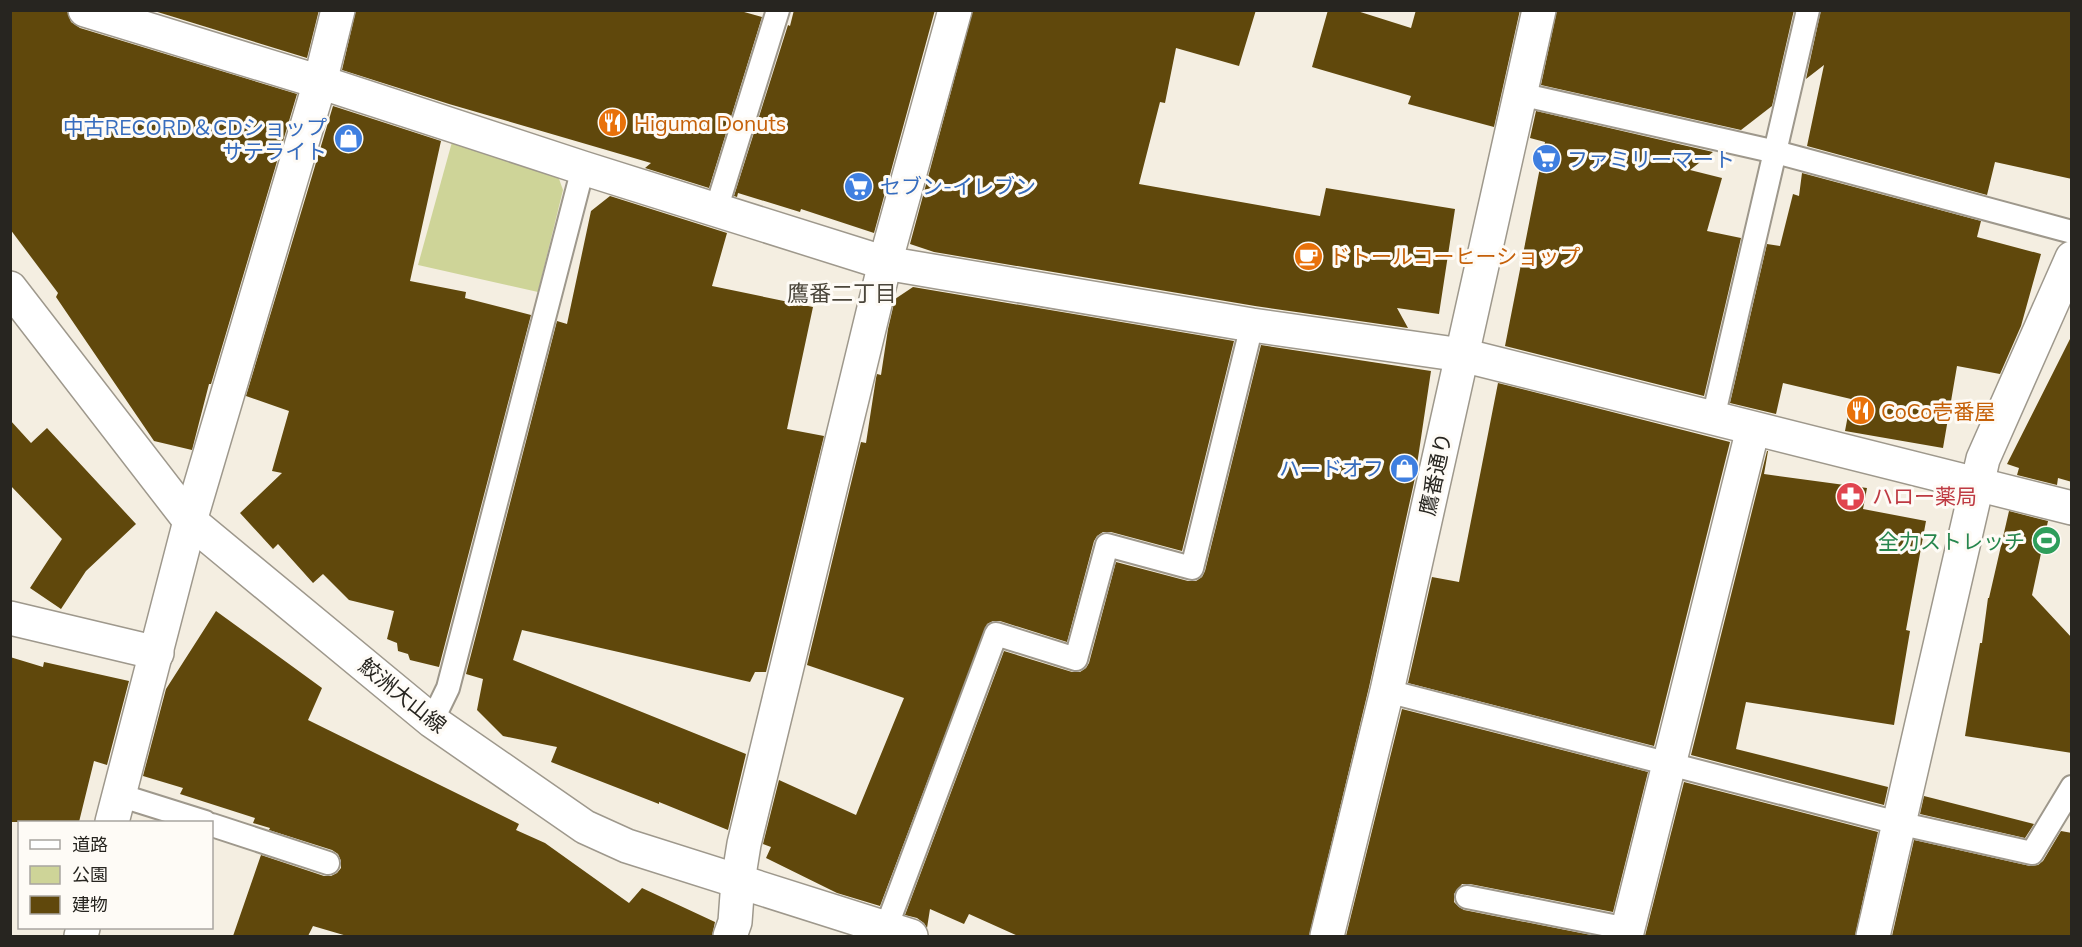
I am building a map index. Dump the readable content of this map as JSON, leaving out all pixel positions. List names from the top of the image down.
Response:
{
  "streets": {
    "street": ["鷹番通り", "鮫洲大山線"]
  },
  "districts": ["鷹番二丁目"],
  "places": {
    "restaurant": ["Higuma Donuts", "CoCo壱番屋"],
    "shop": ["中古RECORD＆CDショップ サテライト", "ハードオフ"],
    "supermarket": ["ファミリーマート", "セブン-イレブン"],
    "cafe": ["ドトールコーヒーショップ"],
    "pharmacy": ["ハロー薬局"],
    "sports": ["全力ストレッチ"]
  },
  "legend": ["道路", "公園", "建物"]
}
